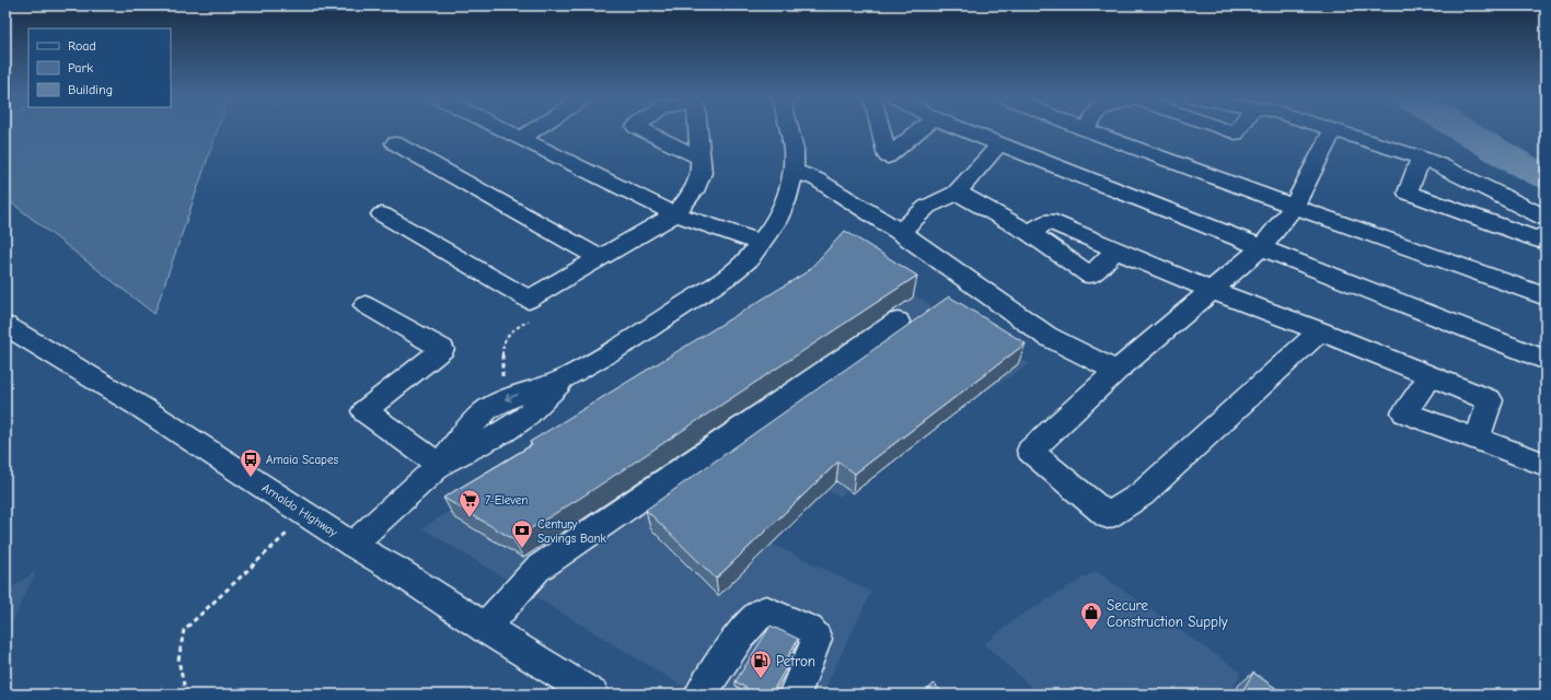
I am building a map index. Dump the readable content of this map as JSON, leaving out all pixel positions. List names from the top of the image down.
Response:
{
  "streets": {
    "street": ["Arnaldo Highway"]
  },
  "places": {
    "bus stop": ["Amaia Scapes"],
    "supermarket": ["7-Eleven"],
    "bank": ["Century Savings Bank"],
    "shop": ["Secure Construction Supply"],
    "fuel station": ["Petron"]
  },
  "legend": ["Road", "Park", "Building"]
}
